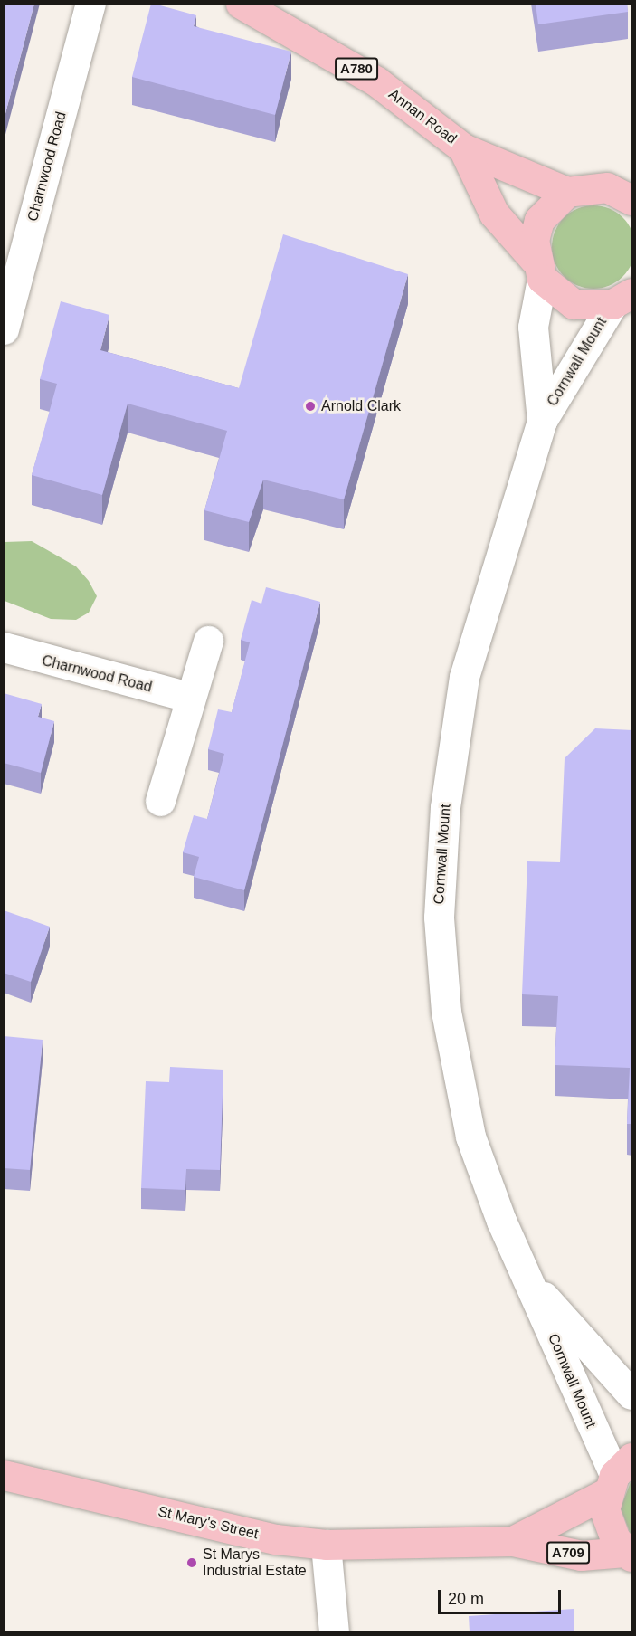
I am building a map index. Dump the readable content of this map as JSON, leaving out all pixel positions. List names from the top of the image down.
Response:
{
  "streets": {
    "main road": [
      "A780",
      "Annan Road",
      "St Mary's Street",
      "A709"
    ],
    "street": ["Charnwood Road", "Cornwall Mount"]
  },
  "crossings": [
    ["Annan Road", "Cornwall Mount"],
    ["Cornwall Mount", "St Mary's Street"]
  ],
  "places": ["Arnold Clark", "St Marys Industrial Estate"],
  "scale_bar": "20 m"
}
